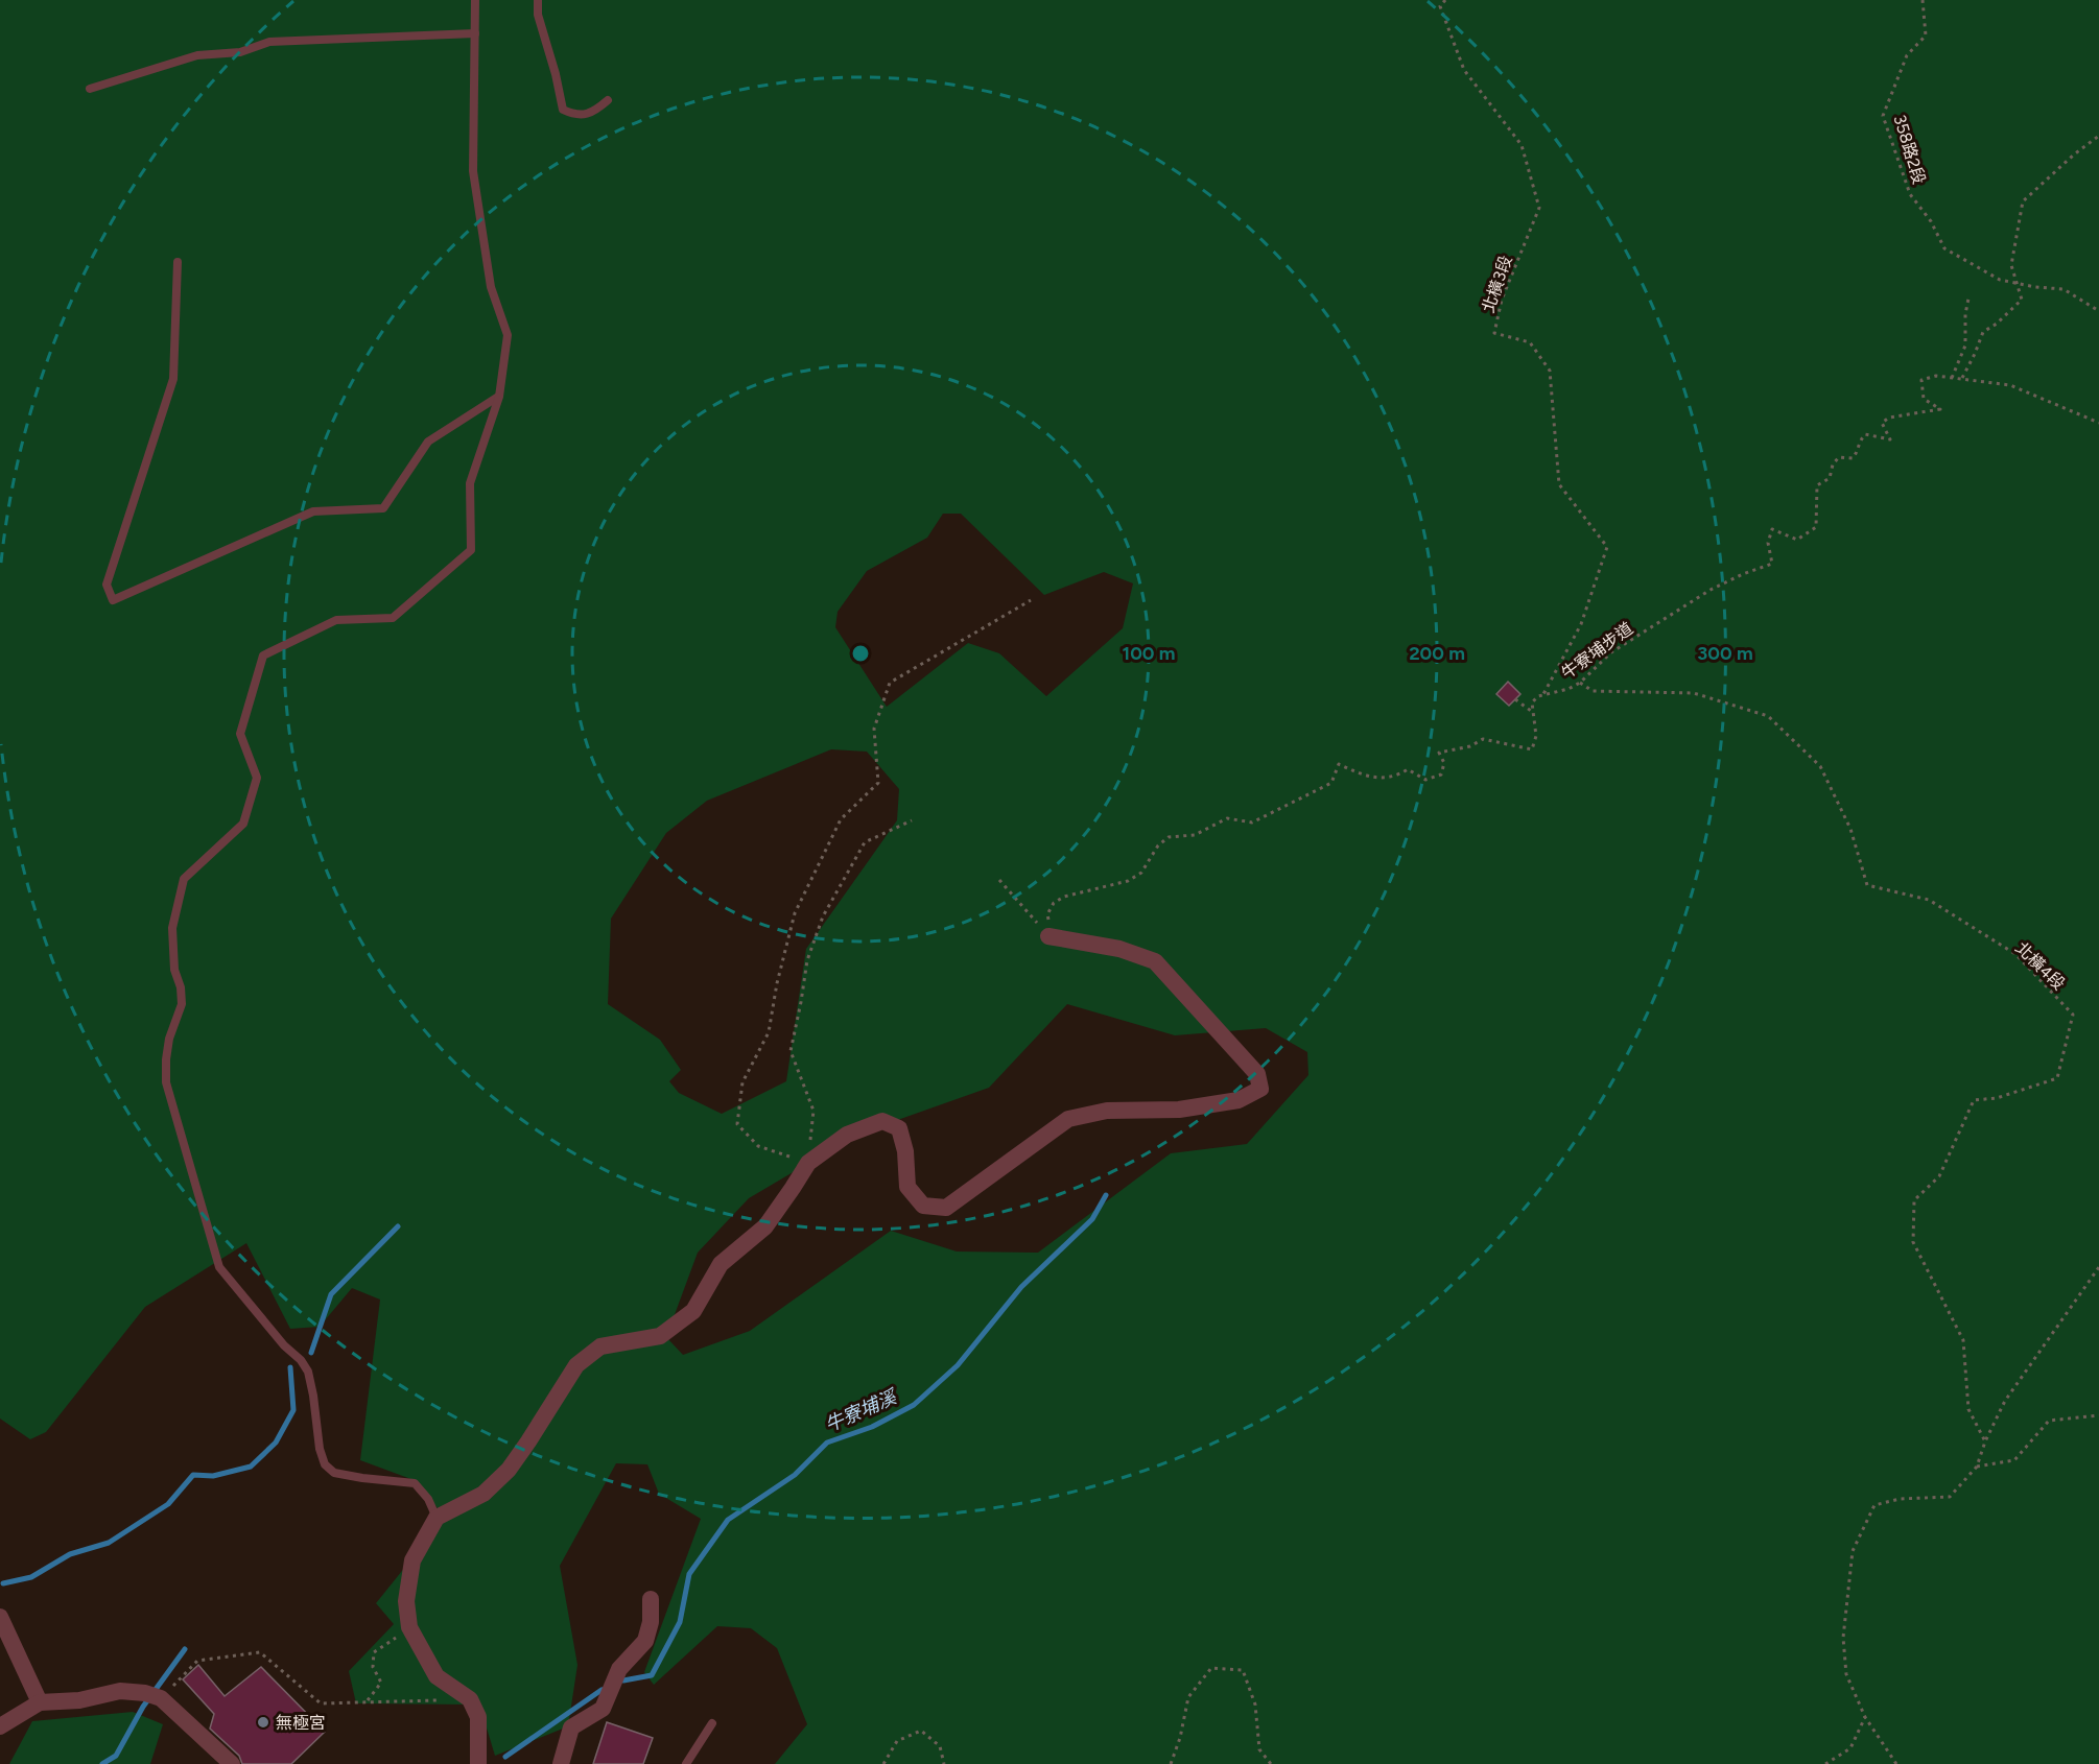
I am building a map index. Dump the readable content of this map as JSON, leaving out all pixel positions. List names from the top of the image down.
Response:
{
  "streets": {
    "path": [
      "358路2段",
      "北橫3段",
      "牛寮埔步道",
      "北橫4段"
    ]
  },
  "crossings": [
    ["北橫3段", "牛寮埔步道"],
    ["牛寮埔步道", "北橫4段"]
  ],
  "water": ["牛寮埔溪"],
  "places": ["無極宮"],
  "rings": ["100 m", "200 m", "300 m"]
}
